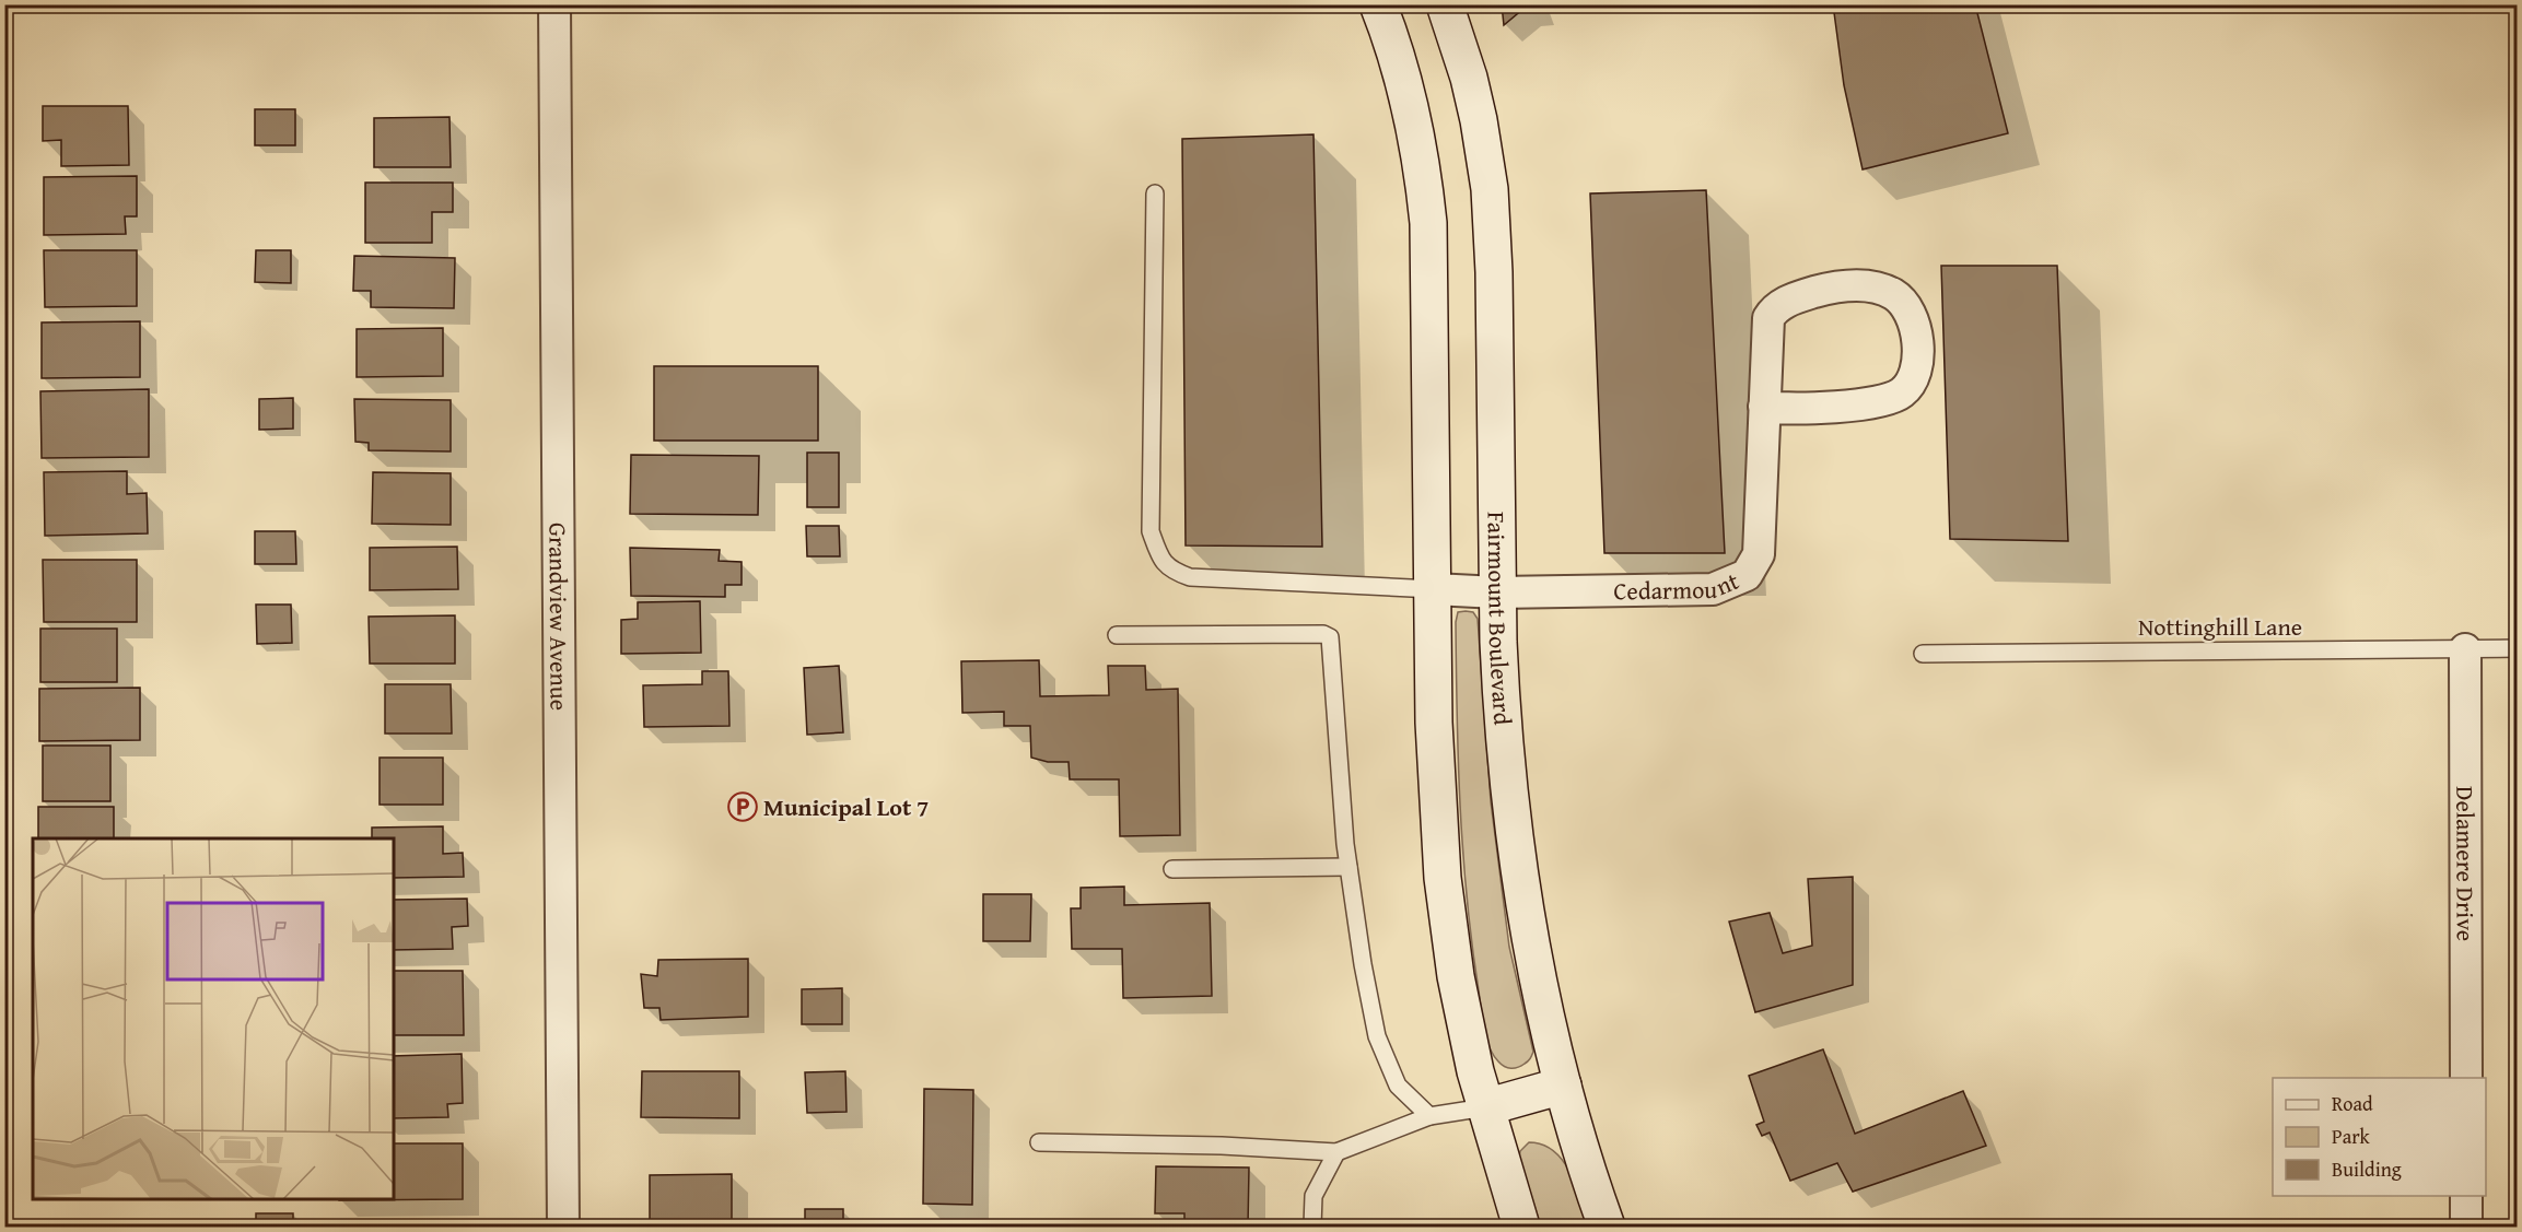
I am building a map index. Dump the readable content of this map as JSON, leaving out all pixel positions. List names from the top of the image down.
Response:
{
  "streets": {
    "main road": ["Fairmount Boulevard"],
    "street": ["Cedarmount", "Grandview Avenue", "Delamere Drive"],
    "lane": ["Nottinghill Lane"]
  },
  "crossings": [
    ["Cedarmount", "Fairmount Boulevard"],
    ["Nottinghill Lane", "Delamere Drive"]
  ],
  "places": {
    "parking": ["Municipal Lot 7"]
  },
  "legend": ["Road", "Park", "Building"]
}
